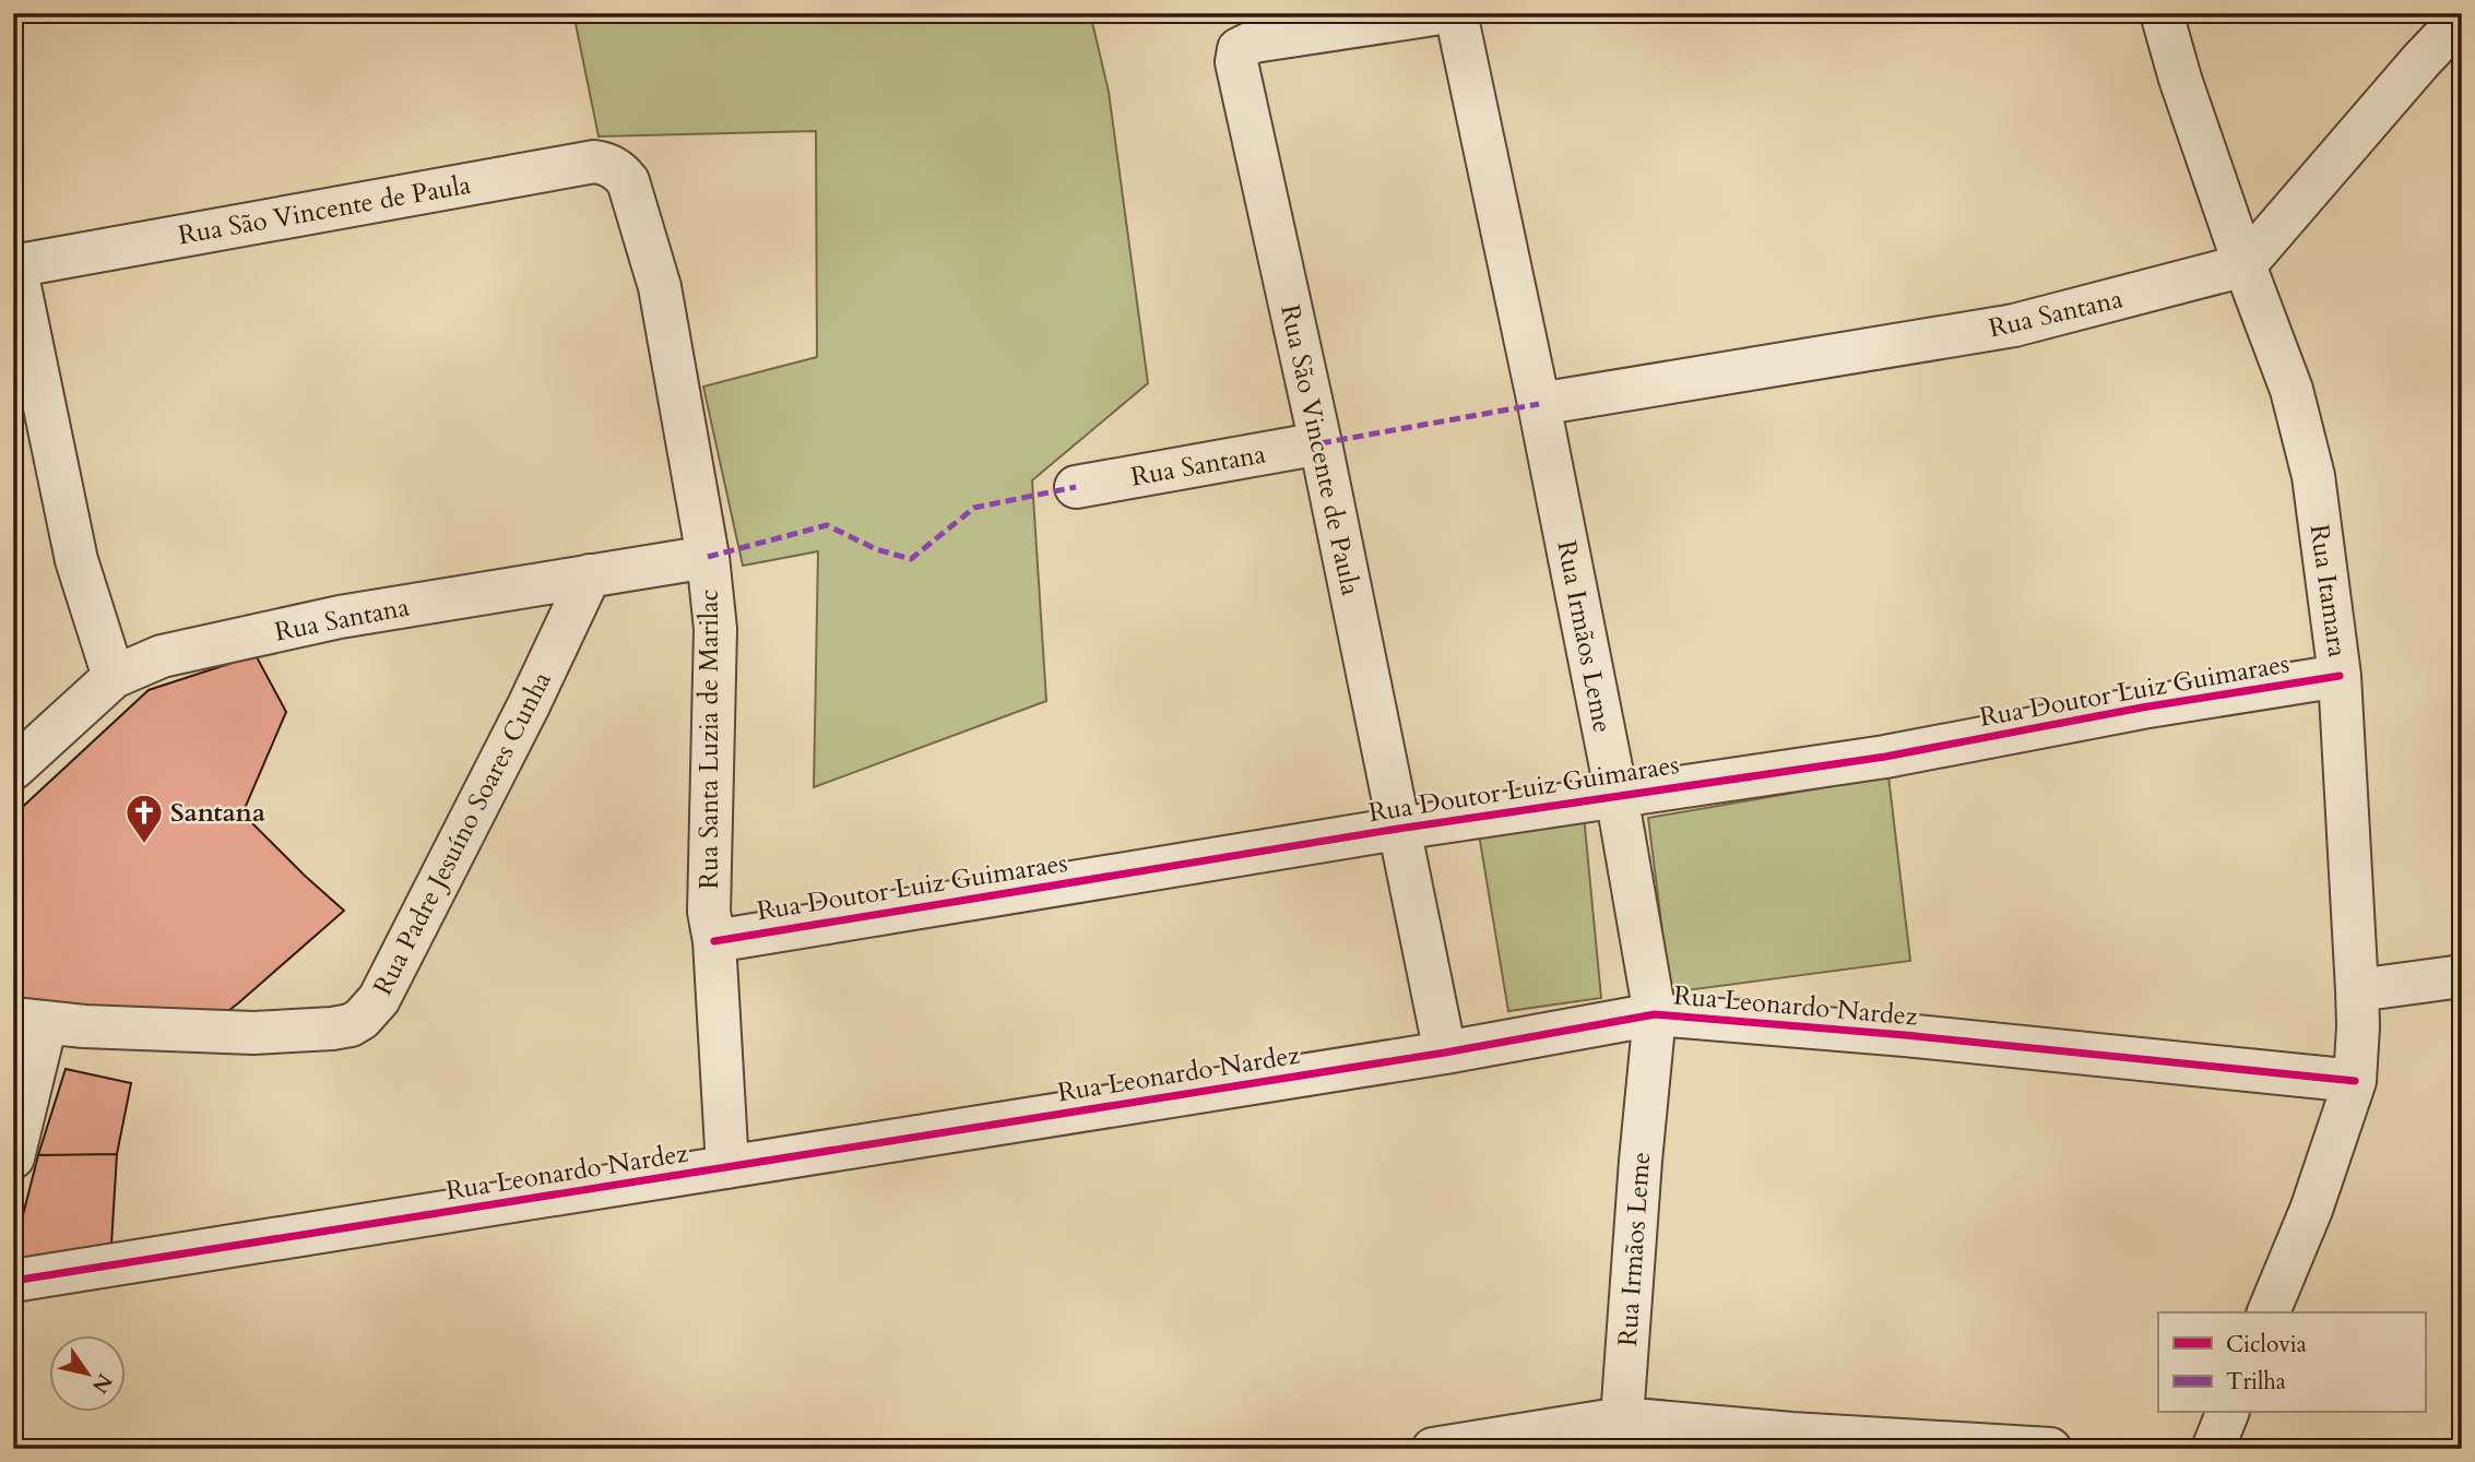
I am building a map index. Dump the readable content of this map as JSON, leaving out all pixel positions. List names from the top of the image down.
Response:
{
  "streets": {
    "street": [
      "Rua São Vincente de Paula",
      "Rua Santana",
      "Rua Itamara",
      "Rua Irmãos Leme",
      "Rua Doutor Luiz Guimaraes",
      "Rua Santa Luzia de Marilac",
      "Rua Padre Jesuíno Soares Cunha",
      "Rua Leonardo Nardez"
    ]
  },
  "crossings": [
    ["Rua São Vincente de Paula", "Rua Santana"],
    ["Rua São Vincente de Paula", "Rua Doutor Luiz Guimaraes"],
    ["Rua São Vincente de Paula", "Rua Santa Luzia de Marilac"],
    ["Rua São Vincente de Paula", "Rua Leonardo Nardez"],
    ["Rua Santana", "Rua Itamara"],
    ["Rua Santana", "Rua Irmãos Leme"],
    ["Rua Santana", "Rua Santa Luzia de Marilac"],
    ["Rua Santana", "Rua Padre Jesuíno Soares Cunha"],
    ["Rua Itamara", "Rua Doutor Luiz Guimaraes"],
    ["Rua Itamara", "Rua Leonardo Nardez"],
    ["Rua Irmãos Leme", "Rua Doutor Luiz Guimaraes"],
    ["Rua Irmãos Leme", "Rua Leonardo Nardez"],
    ["Rua Doutor Luiz Guimaraes", "Rua Santa Luzia de Marilac"],
    ["Rua Santa Luzia de Marilac", "Rua Leonardo Nardez"]
  ],
  "places": {
    "church": ["Santana"]
  },
  "legend": ["Ciclovia", "Trilha"],
  "north": "bottom right"
}
